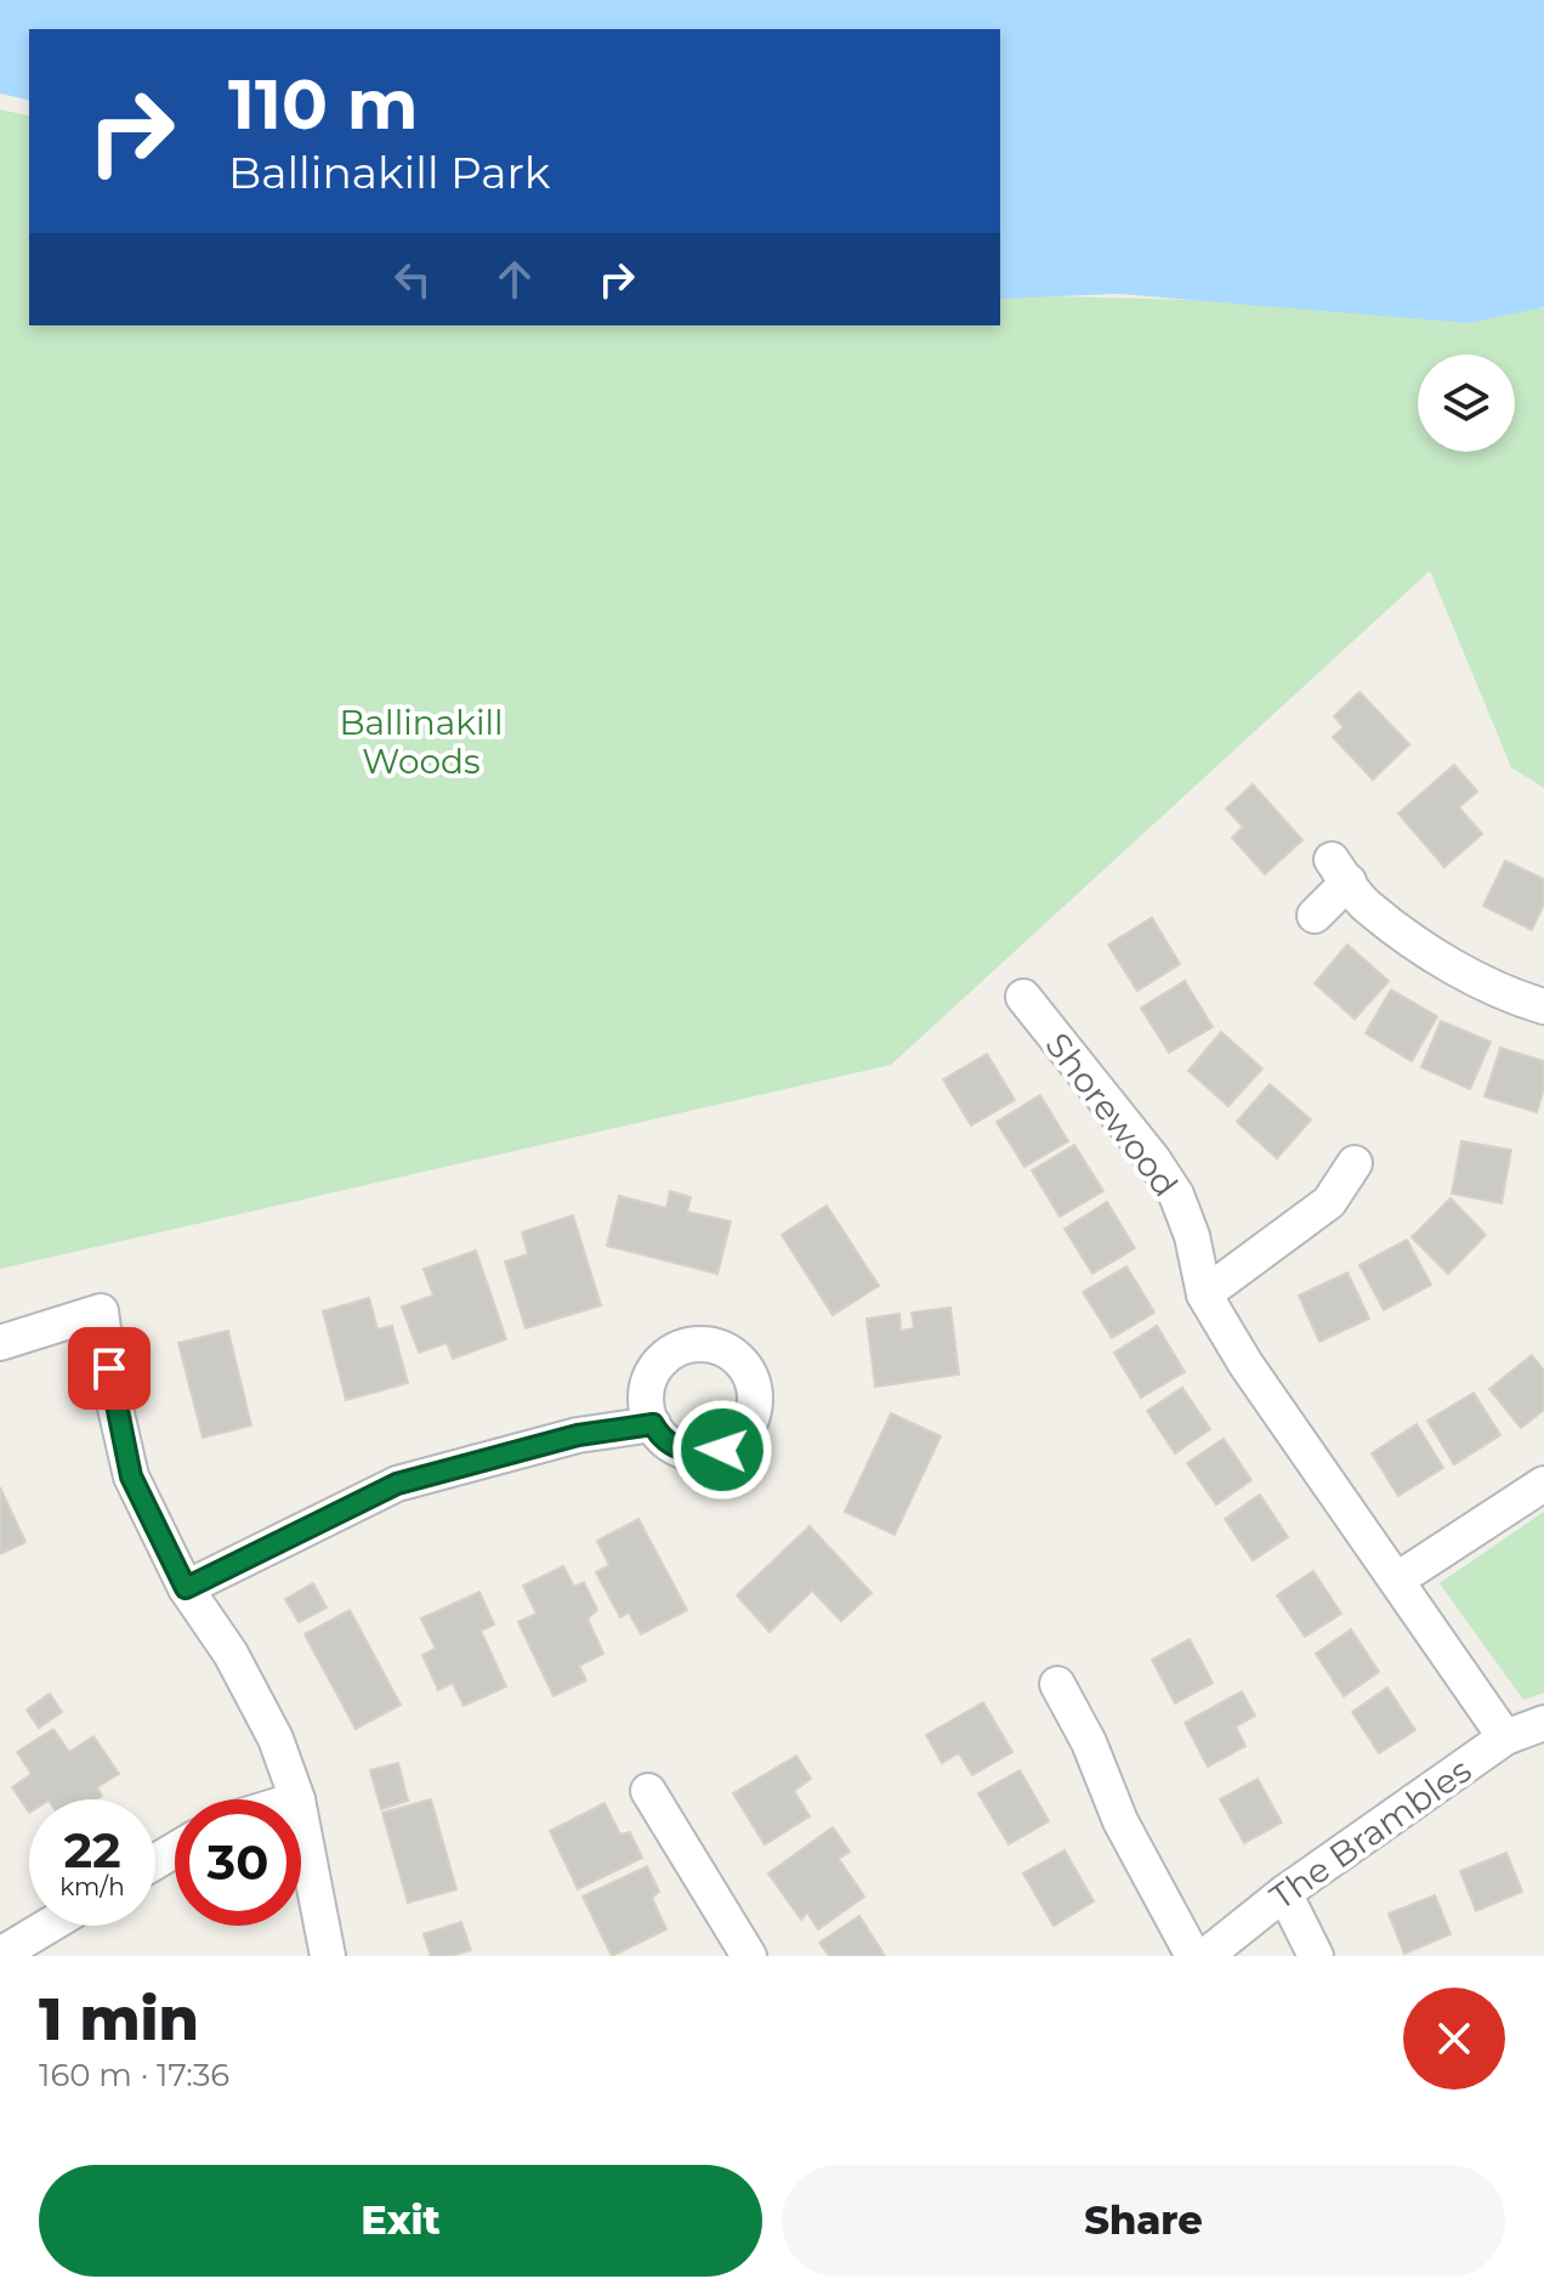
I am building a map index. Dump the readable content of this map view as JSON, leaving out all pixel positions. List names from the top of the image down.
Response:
{
  "streets": {
    "street": ["Shorewood", "The Brambles"]
  },
  "crossings": [
    ["Shorewood", "The Brambles"]
  ],
  "parks": ["Ballinakill Woods"],
  "page": {
    "turn": ["110 m", "Ballinakill Park"],
    "speed": "22 km/h",
    "limit": "30",
    "heading": ["1 min", "160 m · 17:36"],
    "buttons": ["Exit", "Share"]
  }
}
